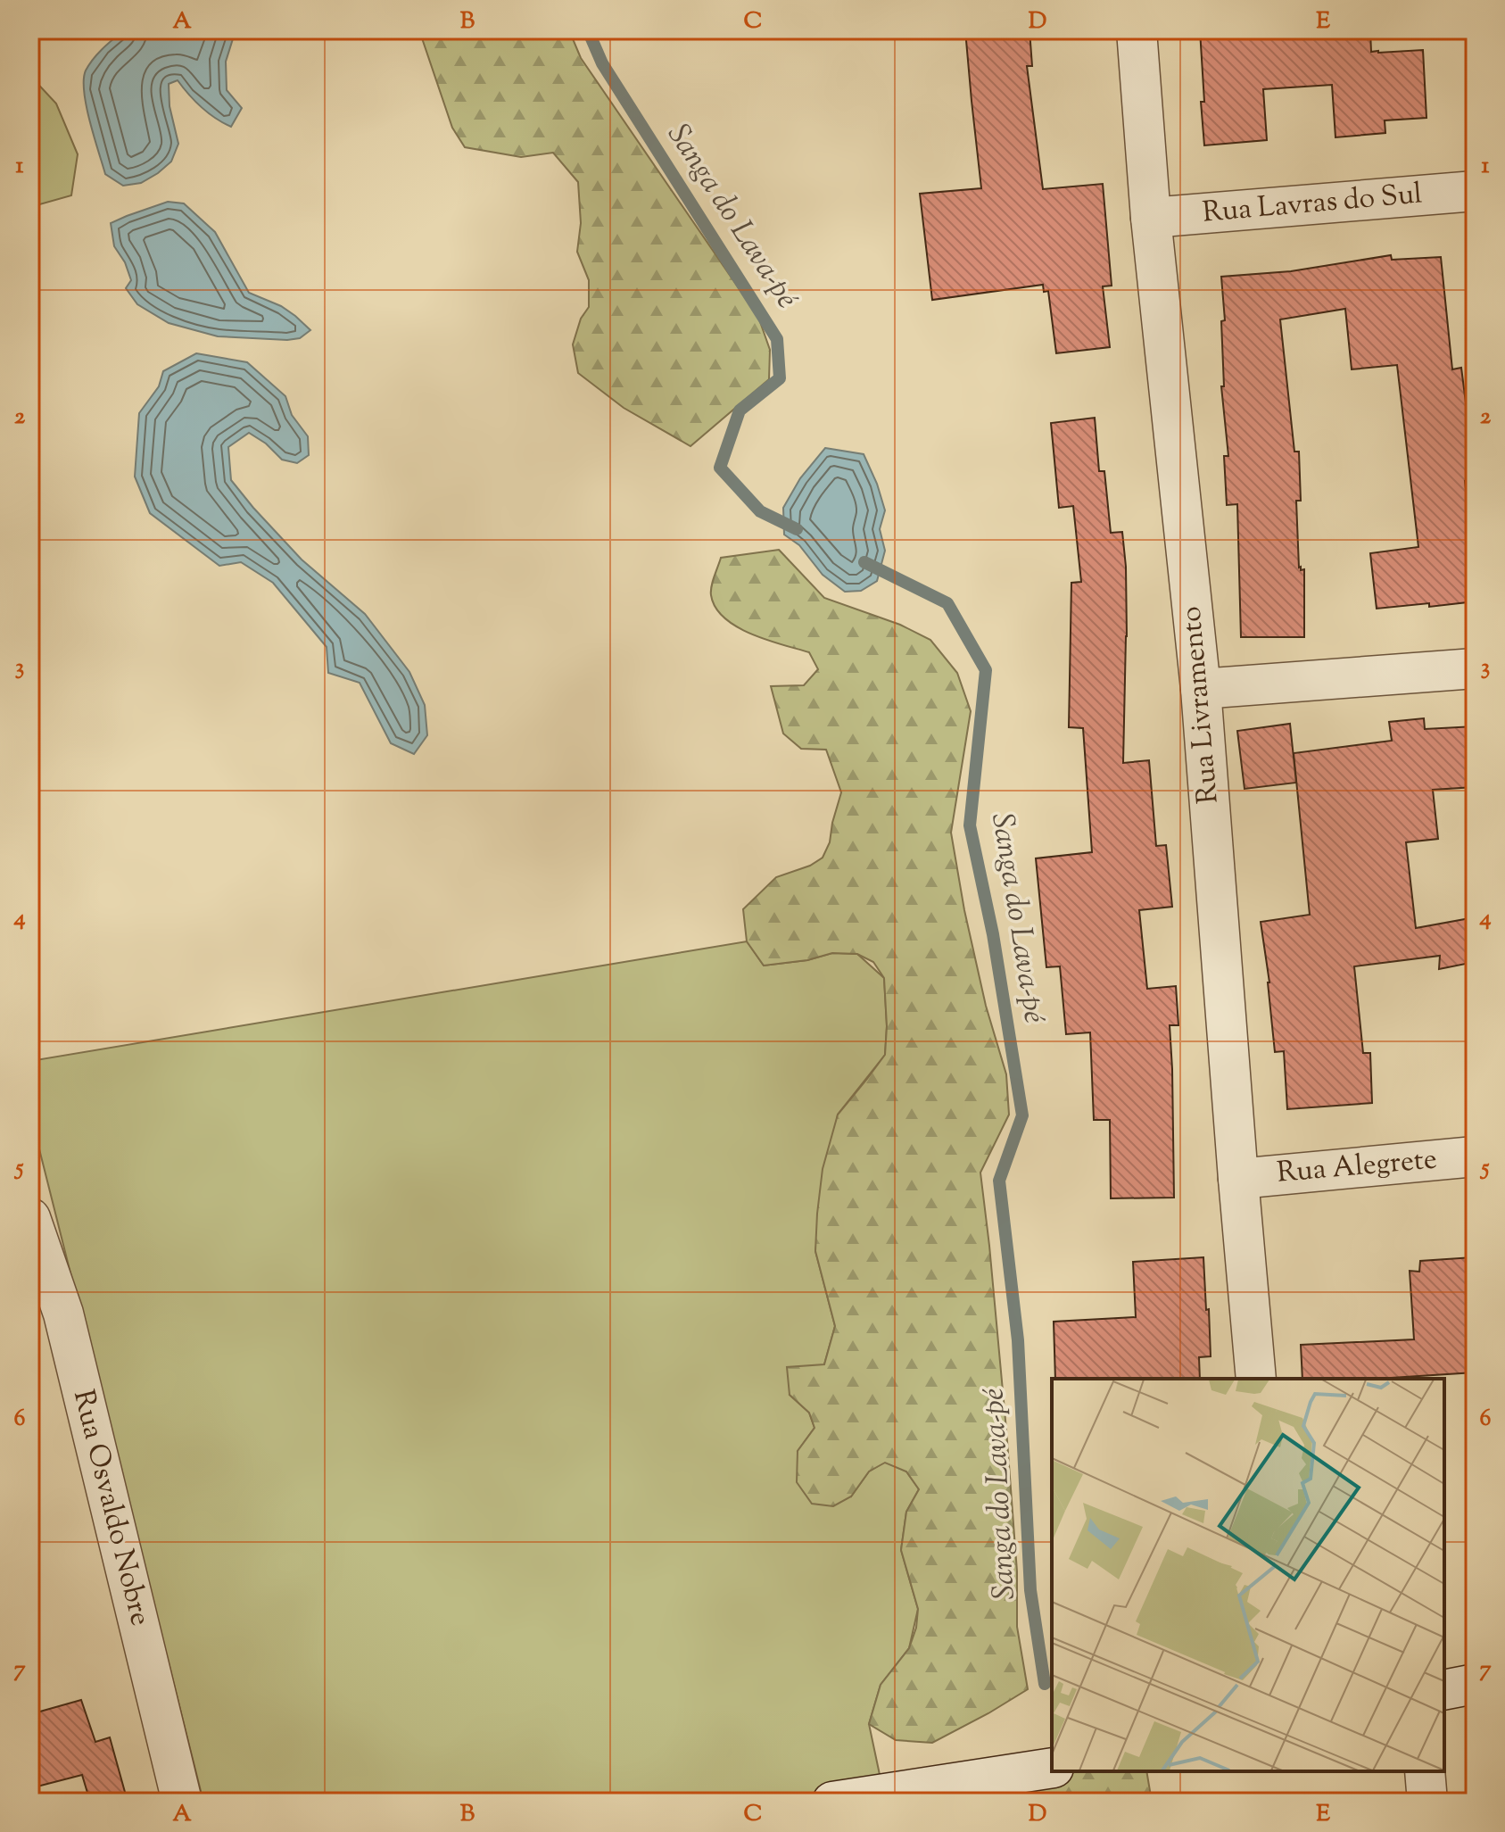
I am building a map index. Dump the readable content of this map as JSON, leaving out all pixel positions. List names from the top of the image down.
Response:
{
  "streets": {
    "street": [
      "Rua Lavras do Sul",
      "Rua Livramento",
      "Rua Alegrete",
      "Rua Osvaldo Nobre"
    ]
  },
  "crossings": [
    ["Rua Lavras do Sul", "Rua Livramento"],
    ["Rua Livramento", "Rua Alegrete"]
  ],
  "water": ["Sanga do Lava-pé"],
  "grid": {
    "columns": [
      "A",
      "B",
      "C",
      "D",
      "E"
    ],
    "rows": [
      "1",
      "2",
      "3",
      "4",
      "5",
      "6",
      "7"
    ]
  }
}
